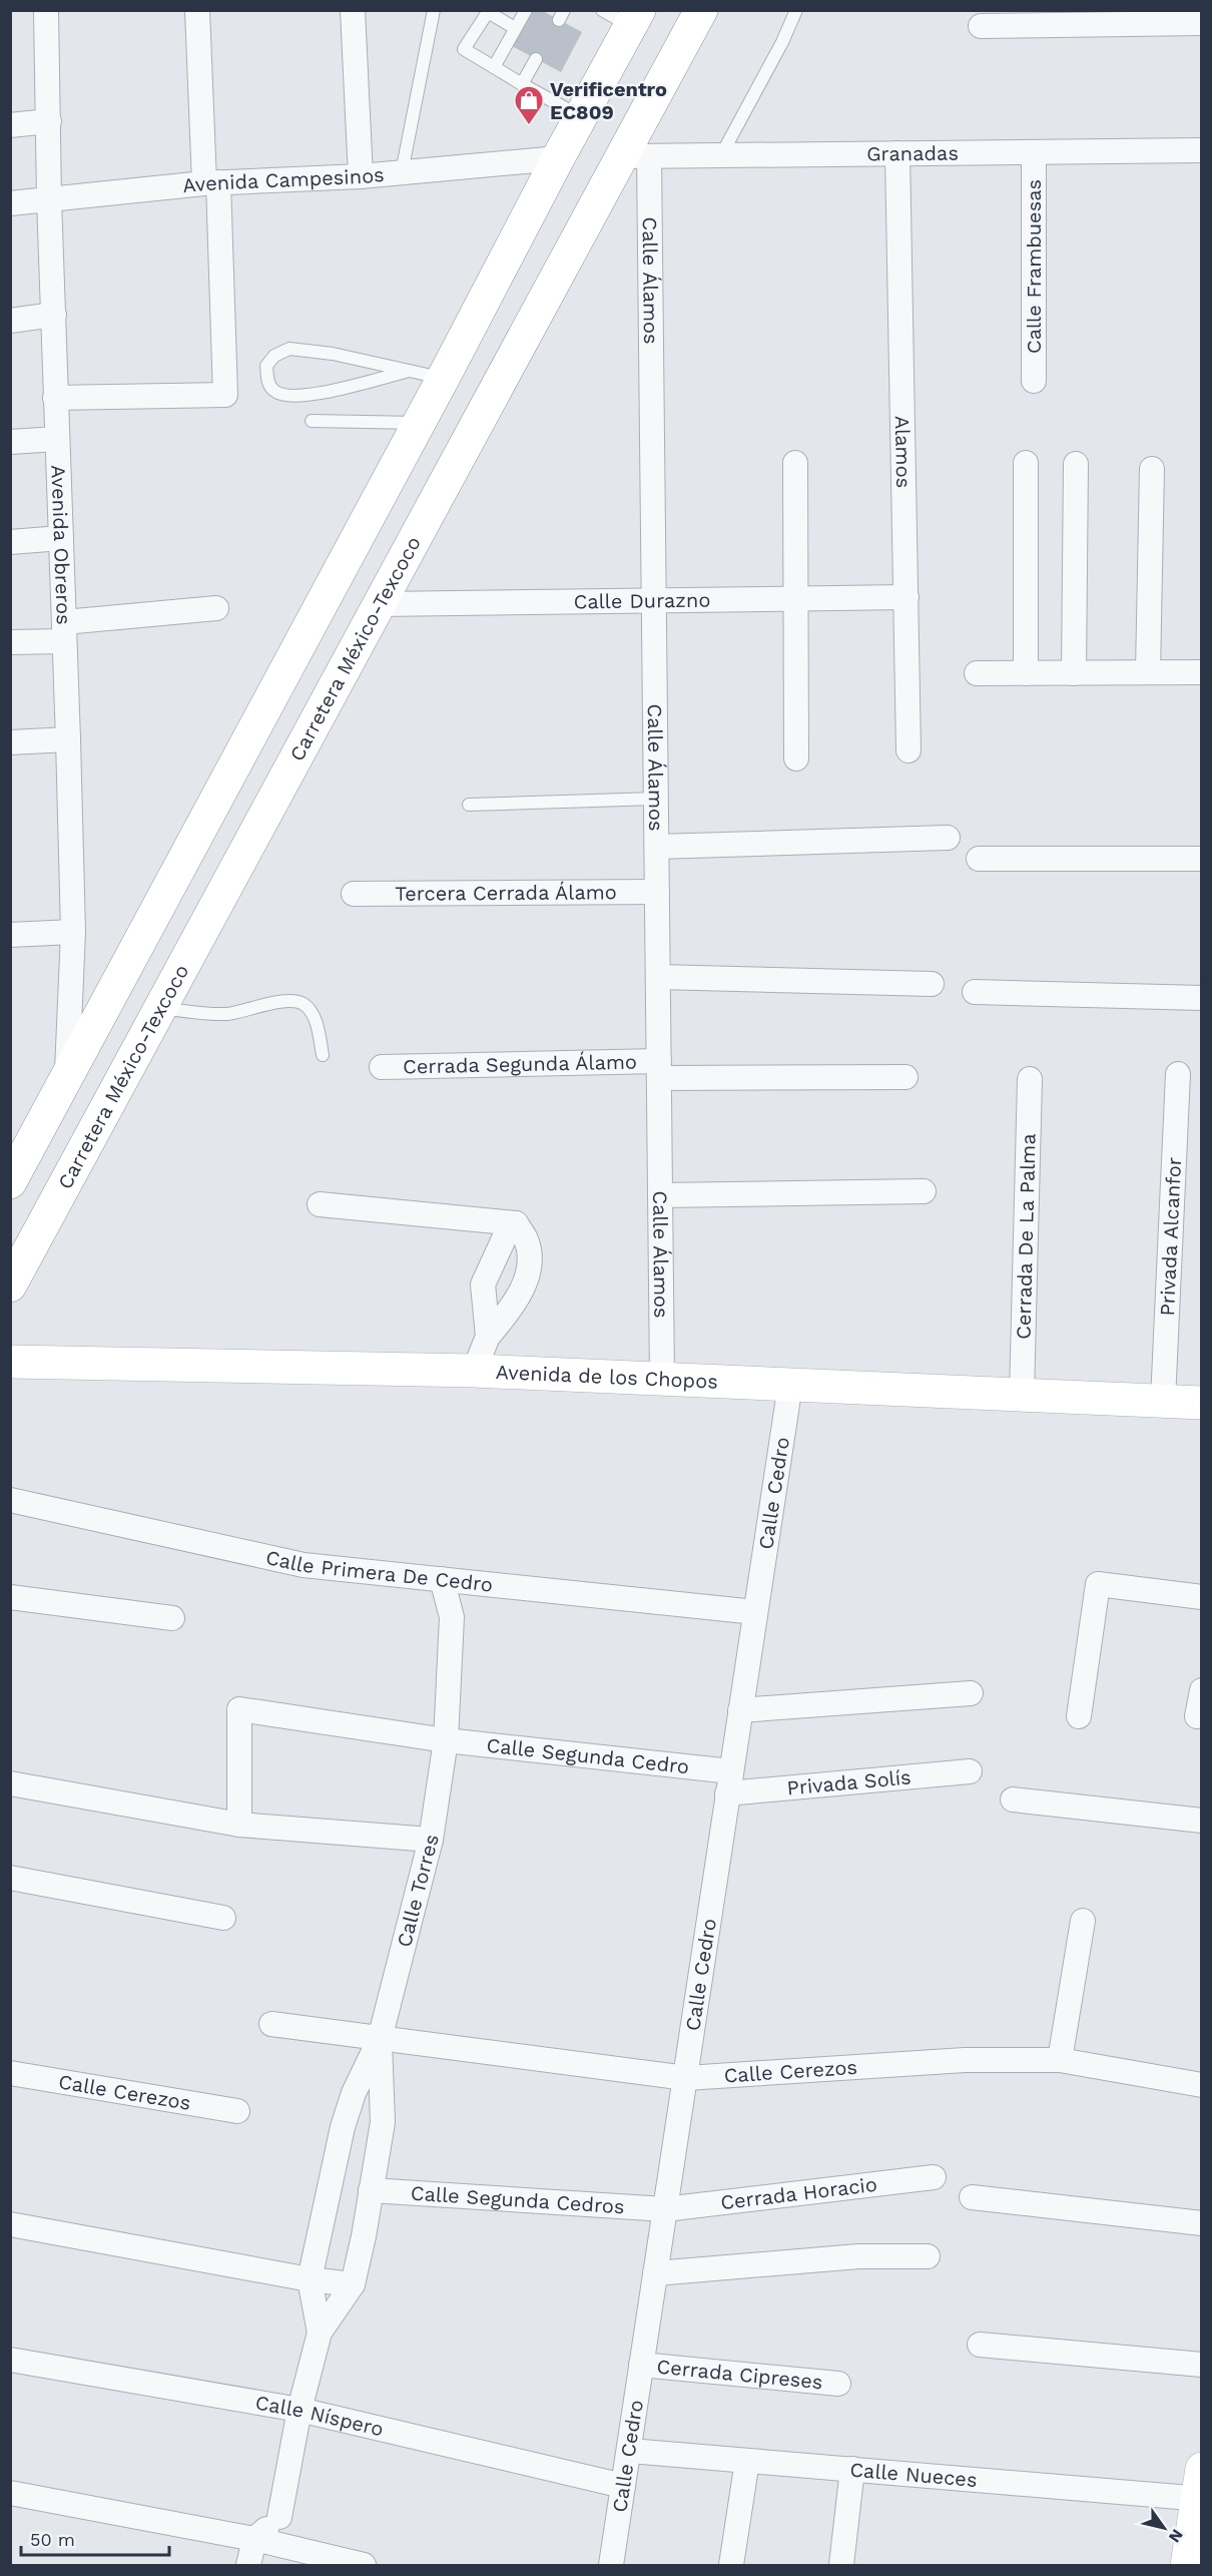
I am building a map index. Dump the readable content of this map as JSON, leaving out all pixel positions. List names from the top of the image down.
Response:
{
  "streets": {
    "main road": ["Carretera México-Texcoco", "Avenida de los Chopos"],
    "street": [
      "Granadas",
      "Avenida Campesinos",
      "Calle Frambuesas",
      "Calle Álamos",
      "Alamos",
      "Avenida Obreros",
      "Calle Durazno",
      "Tercera Cerrada Álamo",
      "Cerrada Segunda Álamo",
      "Cerrada De La Palma",
      "Privada Alcanfor",
      "Calle Cedro",
      "Calle Primera De Cedro",
      "Calle Segunda Cedro",
      "Privada Solís",
      "Calle Torres",
      "Calle Cerezos",
      "Cerrada Horacio",
      "Calle Segunda Cedros",
      "Cerrada Cipreses",
      "Calle Níspero",
      "Calle Nueces"
    ]
  },
  "crossings": [
    ["Granadas", "Calle Frambuesas"],
    ["Granadas", "Calle Álamos"],
    ["Granadas", "Alamos"],
    ["Granadas", "Carretera México-Texcoco"],
    ["Avenida Campesinos", "Avenida Obreros"],
    ["Calle Álamos", "Calle Durazno"],
    ["Calle Álamos", "Carretera México-Texcoco"],
    ["Calle Álamos", "Tercera Cerrada Álamo"],
    ["Calle Álamos", "Cerrada Segunda Álamo"],
    ["Calle Álamos", "Avenida de los Chopos"],
    ["Alamos", "Calle Durazno"],
    ["Calle Durazno", "Carretera México-Texcoco"],
    ["Cerrada De La Palma", "Avenida de los Chopos"],
    ["Privada Alcanfor", "Avenida de los Chopos"],
    ["Avenida de los Chopos", "Calle Cedro"],
    ["Calle Cedro", "Calle Primera De Cedro"],
    ["Calle Cedro", "Calle Segunda Cedro"],
    ["Calle Cedro", "Privada Solís"],
    ["Calle Cedro", "Calle Cerezos"],
    ["Calle Cedro", "Cerrada Horacio"],
    ["Calle Cedro", "Calle Segunda Cedros"],
    ["Calle Cedro", "Cerrada Cipreses"],
    ["Calle Cedro", "Calle Níspero"],
    ["Calle Cedro", "Calle Nueces"],
    ["Calle Primera De Cedro", "Calle Torres"],
    ["Calle Segunda Cedro", "Privada Solís"],
    ["Calle Segunda Cedro", "Calle Torres"],
    ["Calle Torres", "Calle Cerezos"],
    ["Calle Torres", "Calle Segunda Cedros"],
    ["Calle Torres", "Calle Níspero"],
    ["Cerrada Horacio", "Calle Segunda Cedros"]
  ],
  "places": {
    "shop": ["Verificentro EC809"]
  },
  "scale_bar": "50 m",
  "north": "bottom right"
}
